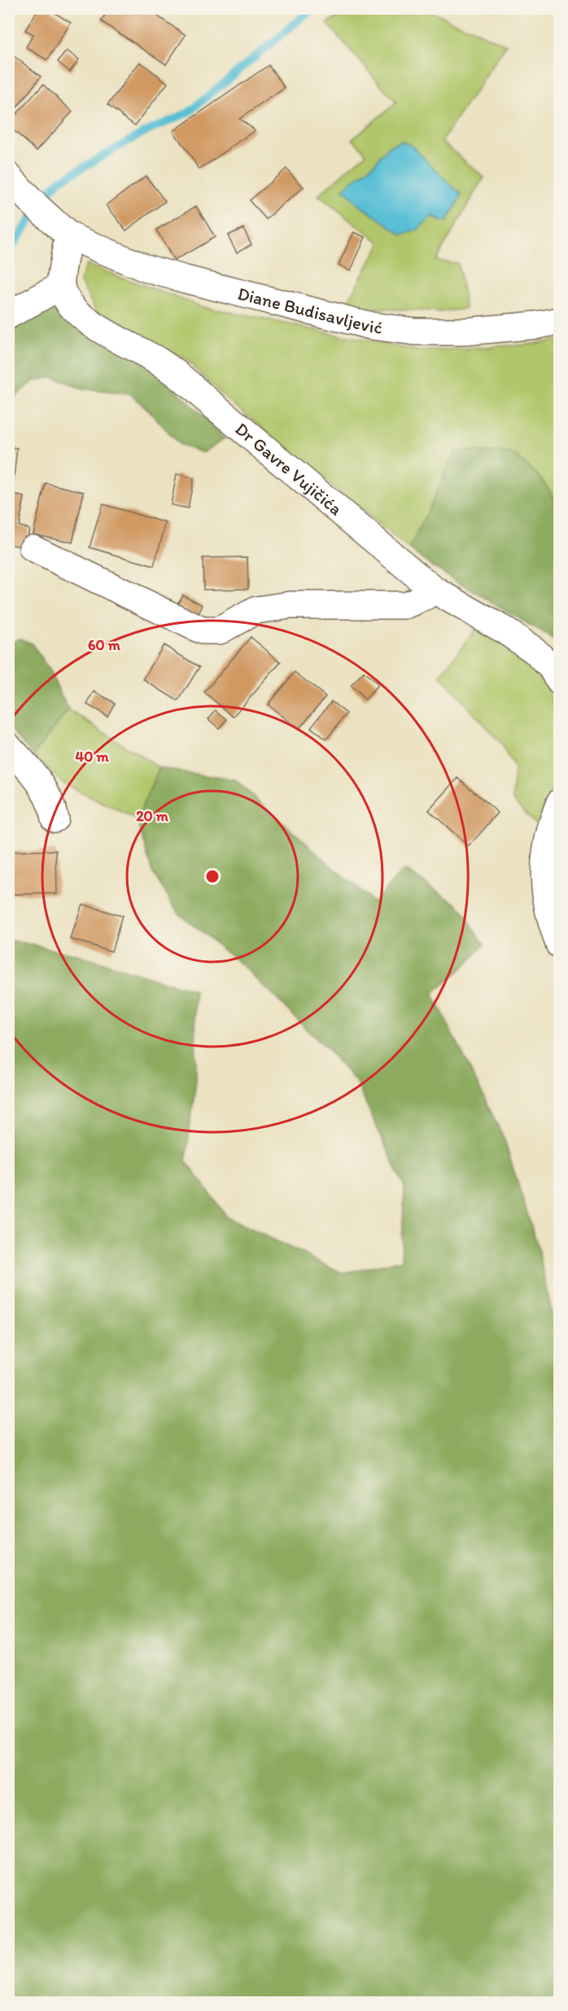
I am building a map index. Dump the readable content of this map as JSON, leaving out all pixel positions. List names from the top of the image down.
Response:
{
  "streets": {
    "street": ["Diane Budisavljević", "Dr Gavre Vujičića"]
  },
  "rings": ["60 m", "40 m", "20 m"]
}
